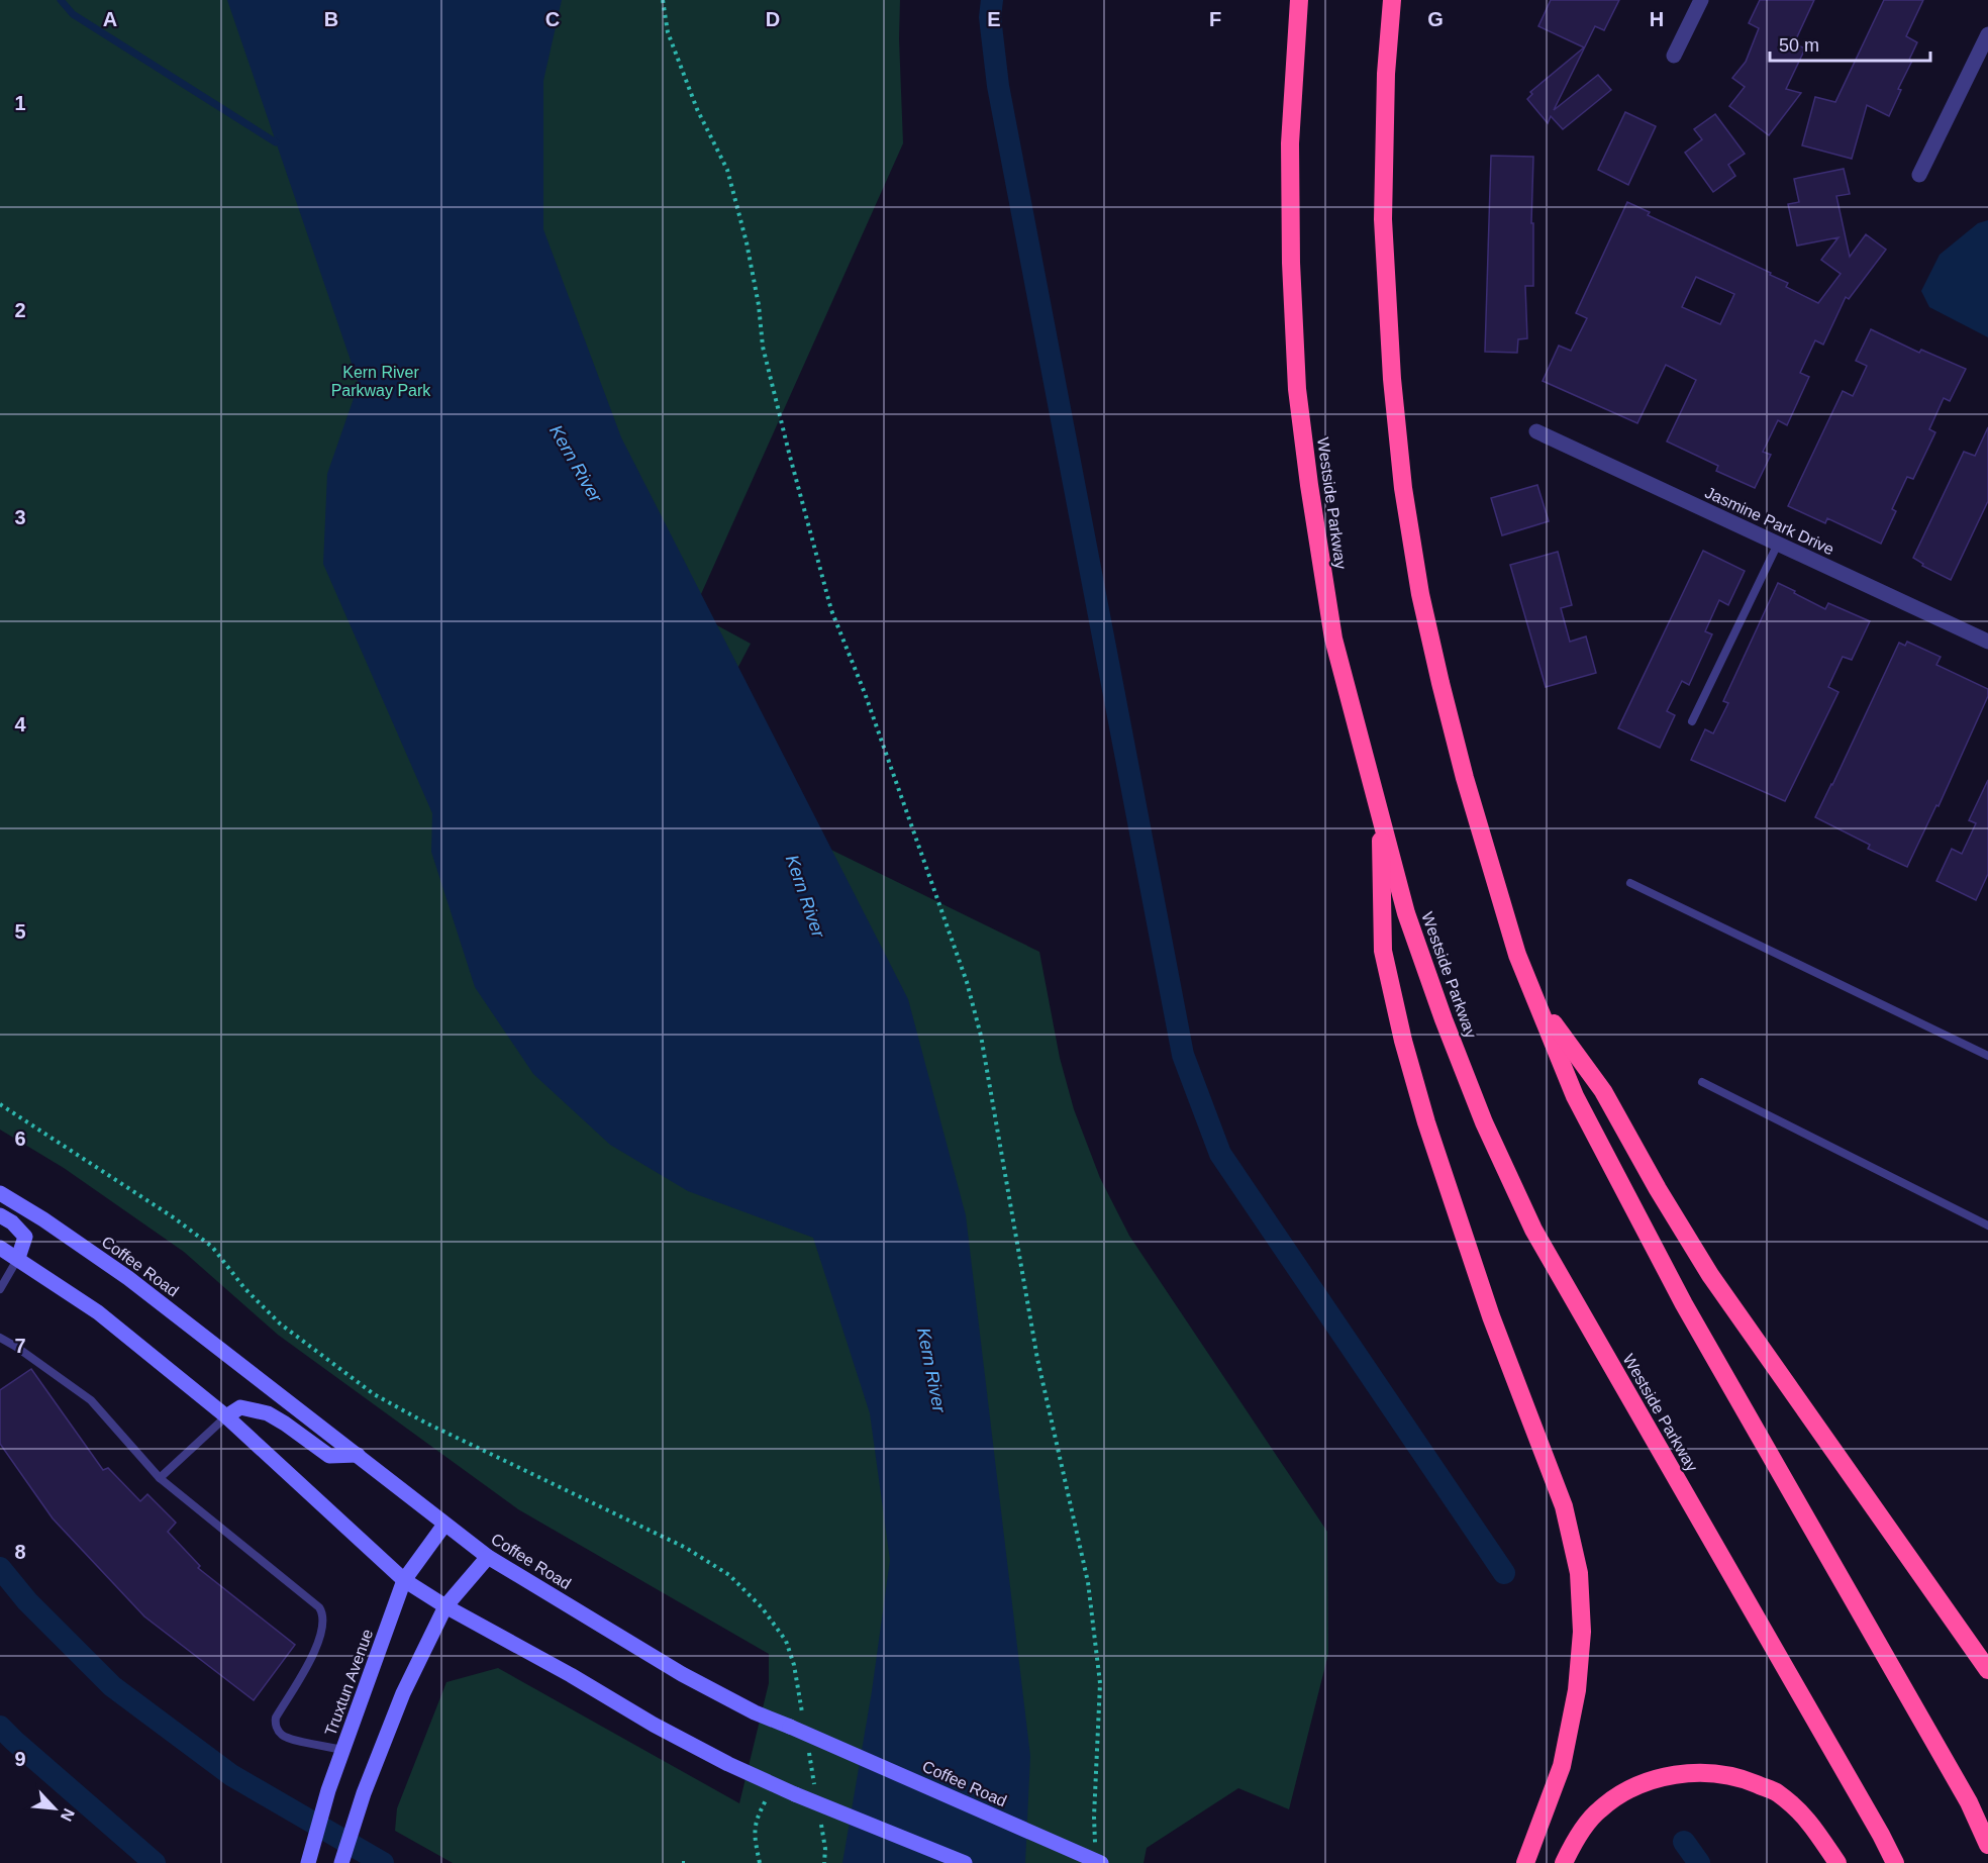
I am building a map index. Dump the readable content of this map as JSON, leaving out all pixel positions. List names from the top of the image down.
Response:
{
  "streets": {
    "highway": ["Westside Parkway"],
    "main road": ["Coffee Road", "Truxtun Avenue"],
    "street": ["Jasmine Park Drive"]
  },
  "crossings": [
    ["Coffee Road", "Truxtun Avenue"]
  ],
  "water": ["Kern River"],
  "parks": ["Kern River Parkway Park"],
  "scale_bar": "50 m",
  "north": "bottom right",
  "grid": {
    "columns": [
      "A",
      "B",
      "C",
      "D",
      "E",
      "F",
      "G",
      "H"
    ],
    "rows": [
      "1",
      "2",
      "3",
      "4",
      "5",
      "6",
      "7",
      "8",
      "9"
    ]
  }
}
